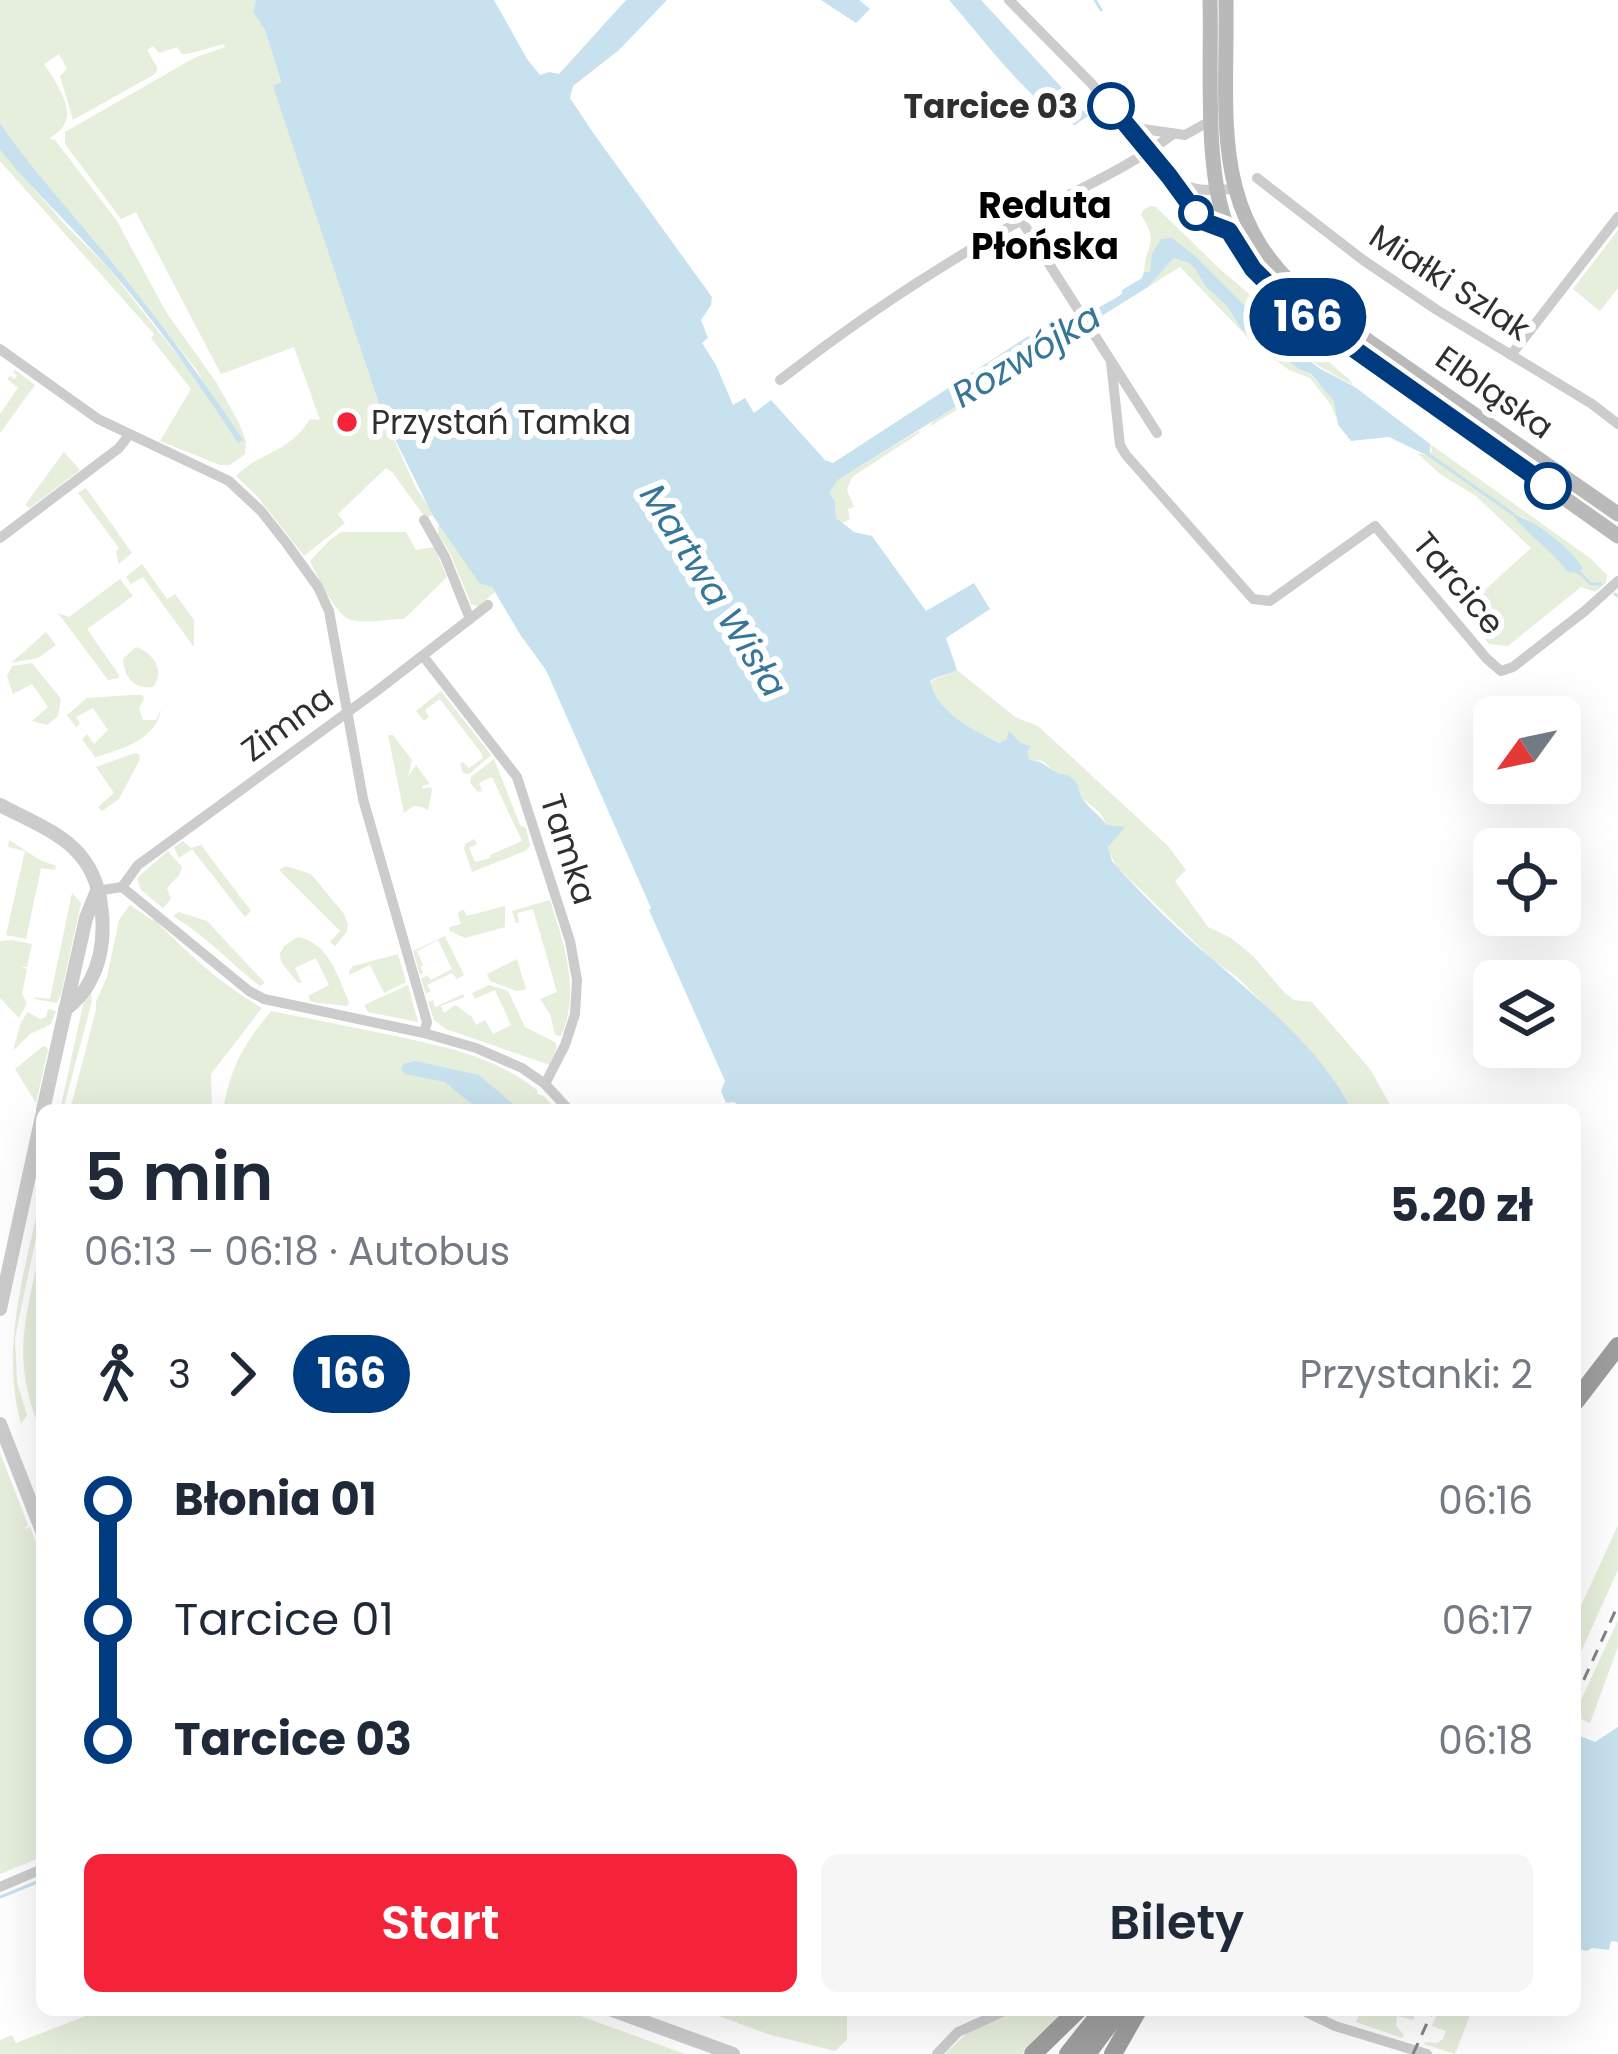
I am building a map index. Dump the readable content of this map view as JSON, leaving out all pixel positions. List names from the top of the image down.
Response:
{
  "streets": {
    "main road": ["Elbląska"],
    "street": [
      "Miałki Szlak",
      "Tarcice",
      "Zimna",
      "Tamka"
    ]
  },
  "crossings": [
    ["Zimna", "Tamka"]
  ],
  "districts": ["Reduta Płońska"],
  "water": ["Rozwójka", "Martwa Wisła"],
  "places": ["Tarcice 03", "Przystań Tamka"],
  "lines": ["bus line 166"],
  "north": "bottom left",
  "page": {
    "on_map": "166",
    "heading": ["5 min", "06:13 – 06:18 · Autobus", "5.20 zł"],
    "legs": ["3", "166", "Przystanki: 2"],
    "list": [
      {
        "name": "Błonia 01",
        "value": "06:16"
      },
      {
        "name": "Tarcice 01",
        "value": "06:17"
      },
      {
        "name": "Tarcice 03",
        "value": "06:18"
      }
    ],
    "buttons": ["Start", "Bilety"]
  }
}
